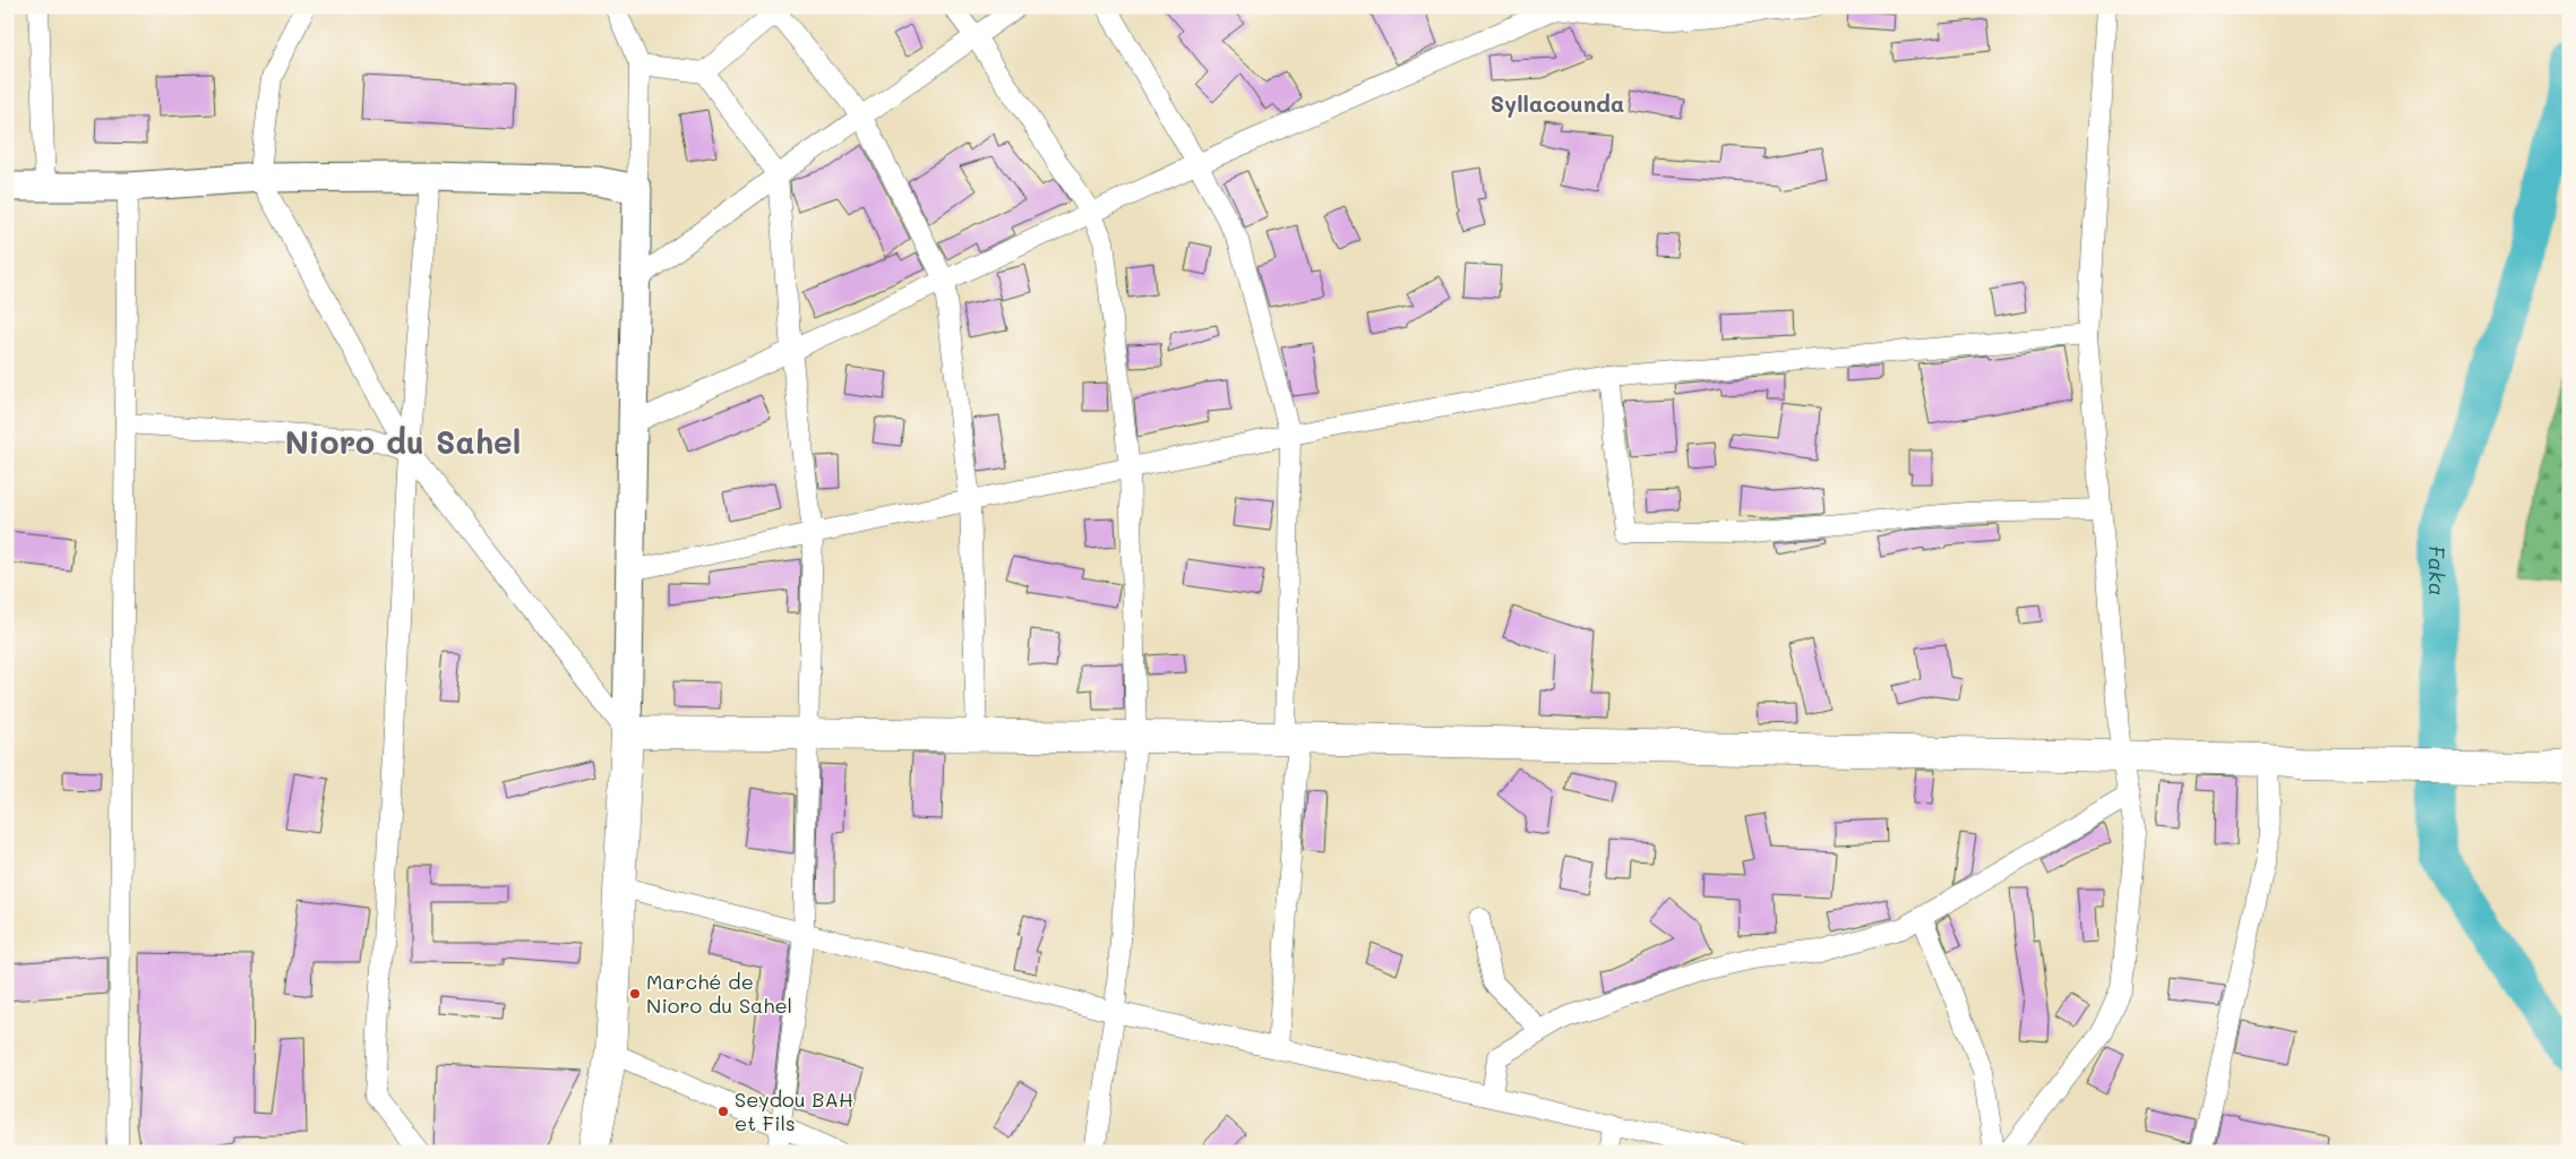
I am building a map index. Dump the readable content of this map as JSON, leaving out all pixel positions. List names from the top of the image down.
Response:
{
  "districts": ["Syllacounda", "Nioro du Sahel"],
  "water": ["Faka"],
  "places": ["Marché de Nioro du Sahel", "Seydou BAH et Fils"]
}
